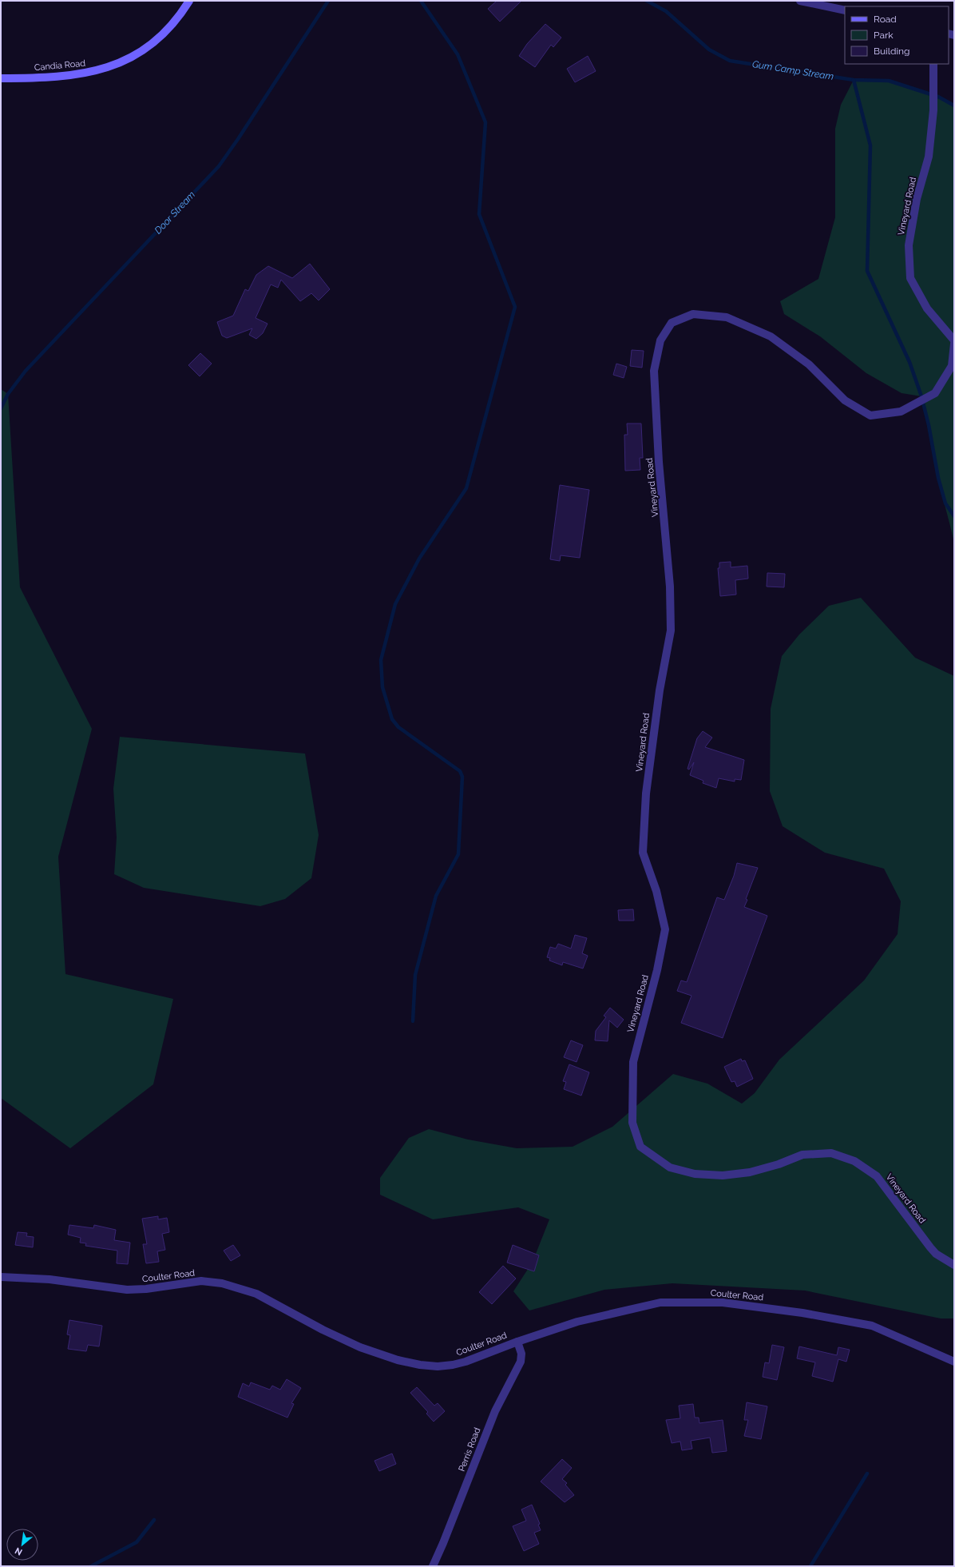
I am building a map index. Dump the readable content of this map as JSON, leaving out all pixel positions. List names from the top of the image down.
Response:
{
  "streets": {
    "street": [
      "Candia Road",
      "Vineyard Road",
      "Coulter Road",
      "Perris Road"
    ]
  },
  "crossings": [
    ["Coulter Road", "Perris Road"]
  ],
  "water": ["Gum Camp Stream", "Door Stream"],
  "legend": ["Road", "Park", "Building"],
  "north": "bottom left"
}
